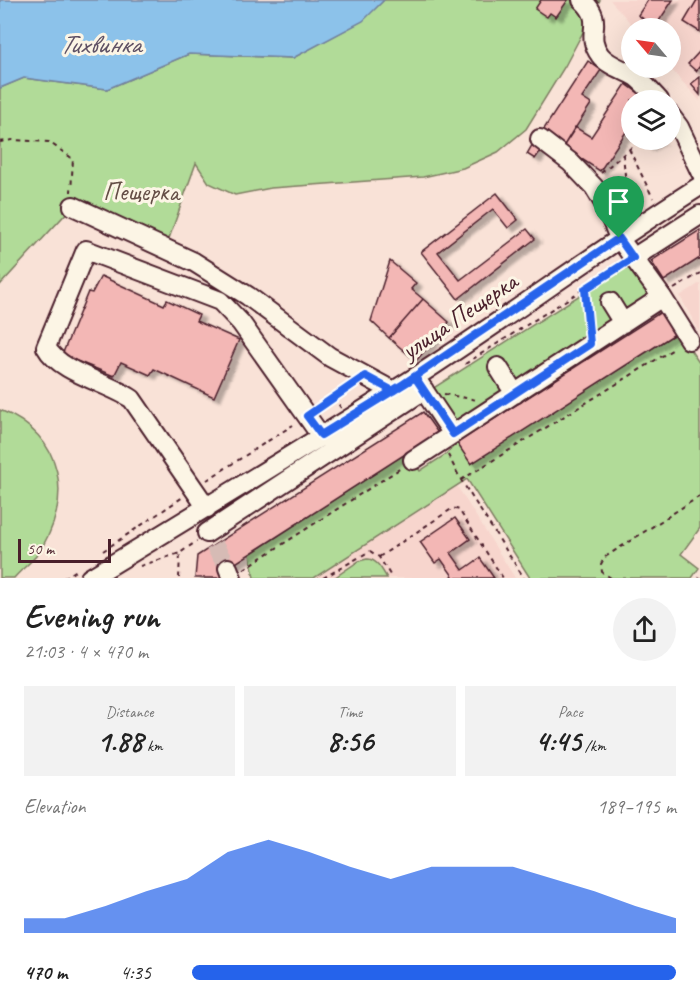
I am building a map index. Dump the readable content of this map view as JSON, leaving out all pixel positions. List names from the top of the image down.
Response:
{
  "streets": {
    "street": ["улица Пещерка"]
  },
  "water": ["Тихвинка"],
  "parks": ["Пещерка"],
  "scale_bar": "50 m",
  "north": "top left",
  "page": {
    "scale": "50 m",
    "heading": ["Evening run", "21:03 · 4 × 470 m"],
    "stats": [
      ["Distance", "1.88 km"],
      ["Time", "8:56"],
      ["Pace", "4:45 /km"]
    ],
    "chart": ["Elevation", "189–195 m"],
    "list": [
      {
        "name": "470 m",
        "note": "4:35"
      }
    ]
  }
}
